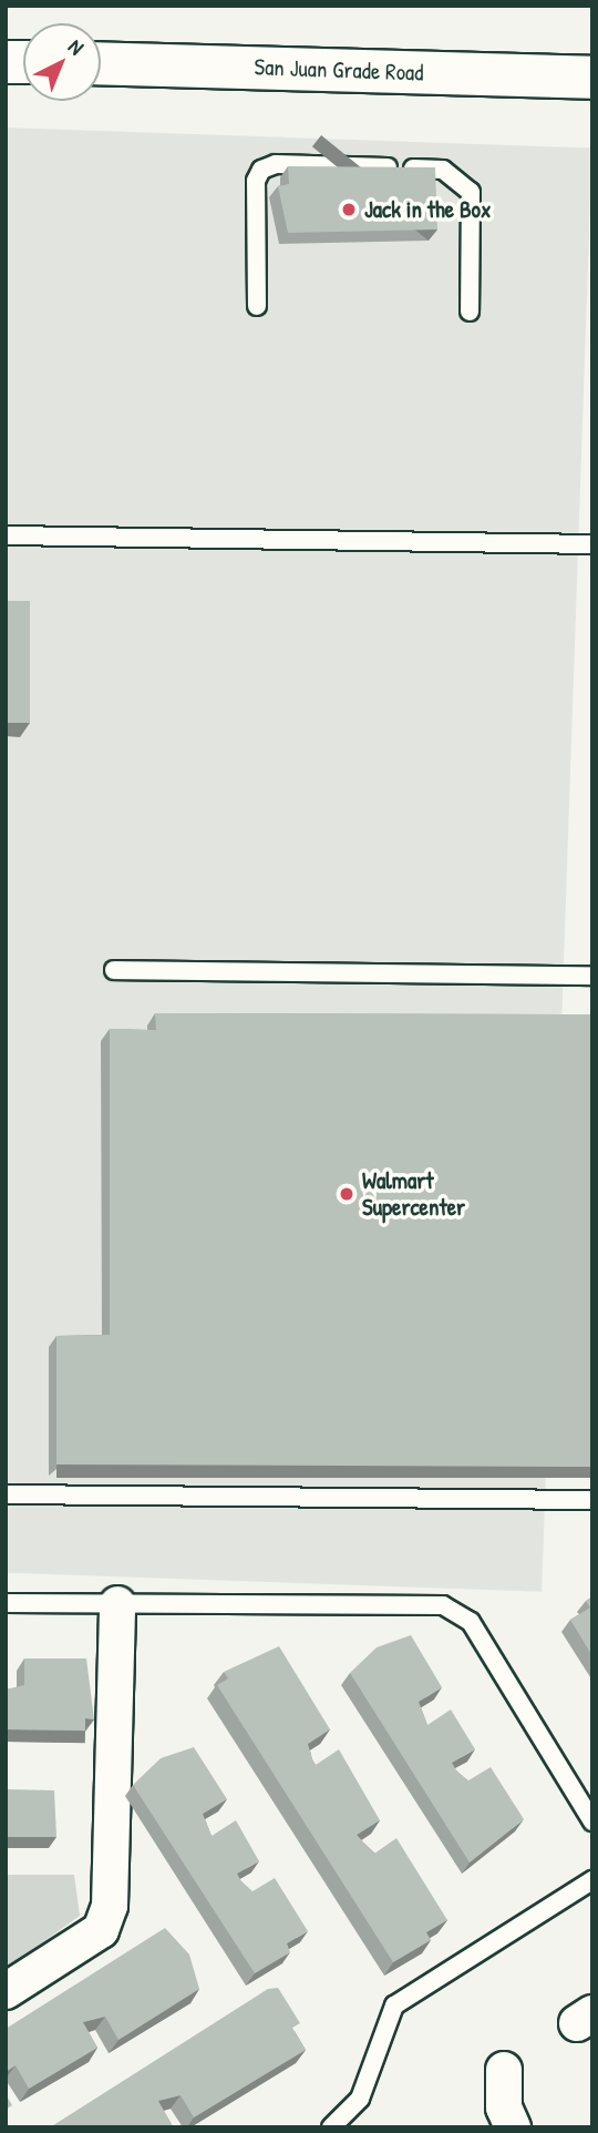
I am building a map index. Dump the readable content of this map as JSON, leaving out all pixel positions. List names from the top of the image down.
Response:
{
  "streets": {
    "main road": ["San Juan Grade Road"]
  },
  "places": ["Jack in the Box", "Walmart Supercenter"],
  "north": "top right"
}
